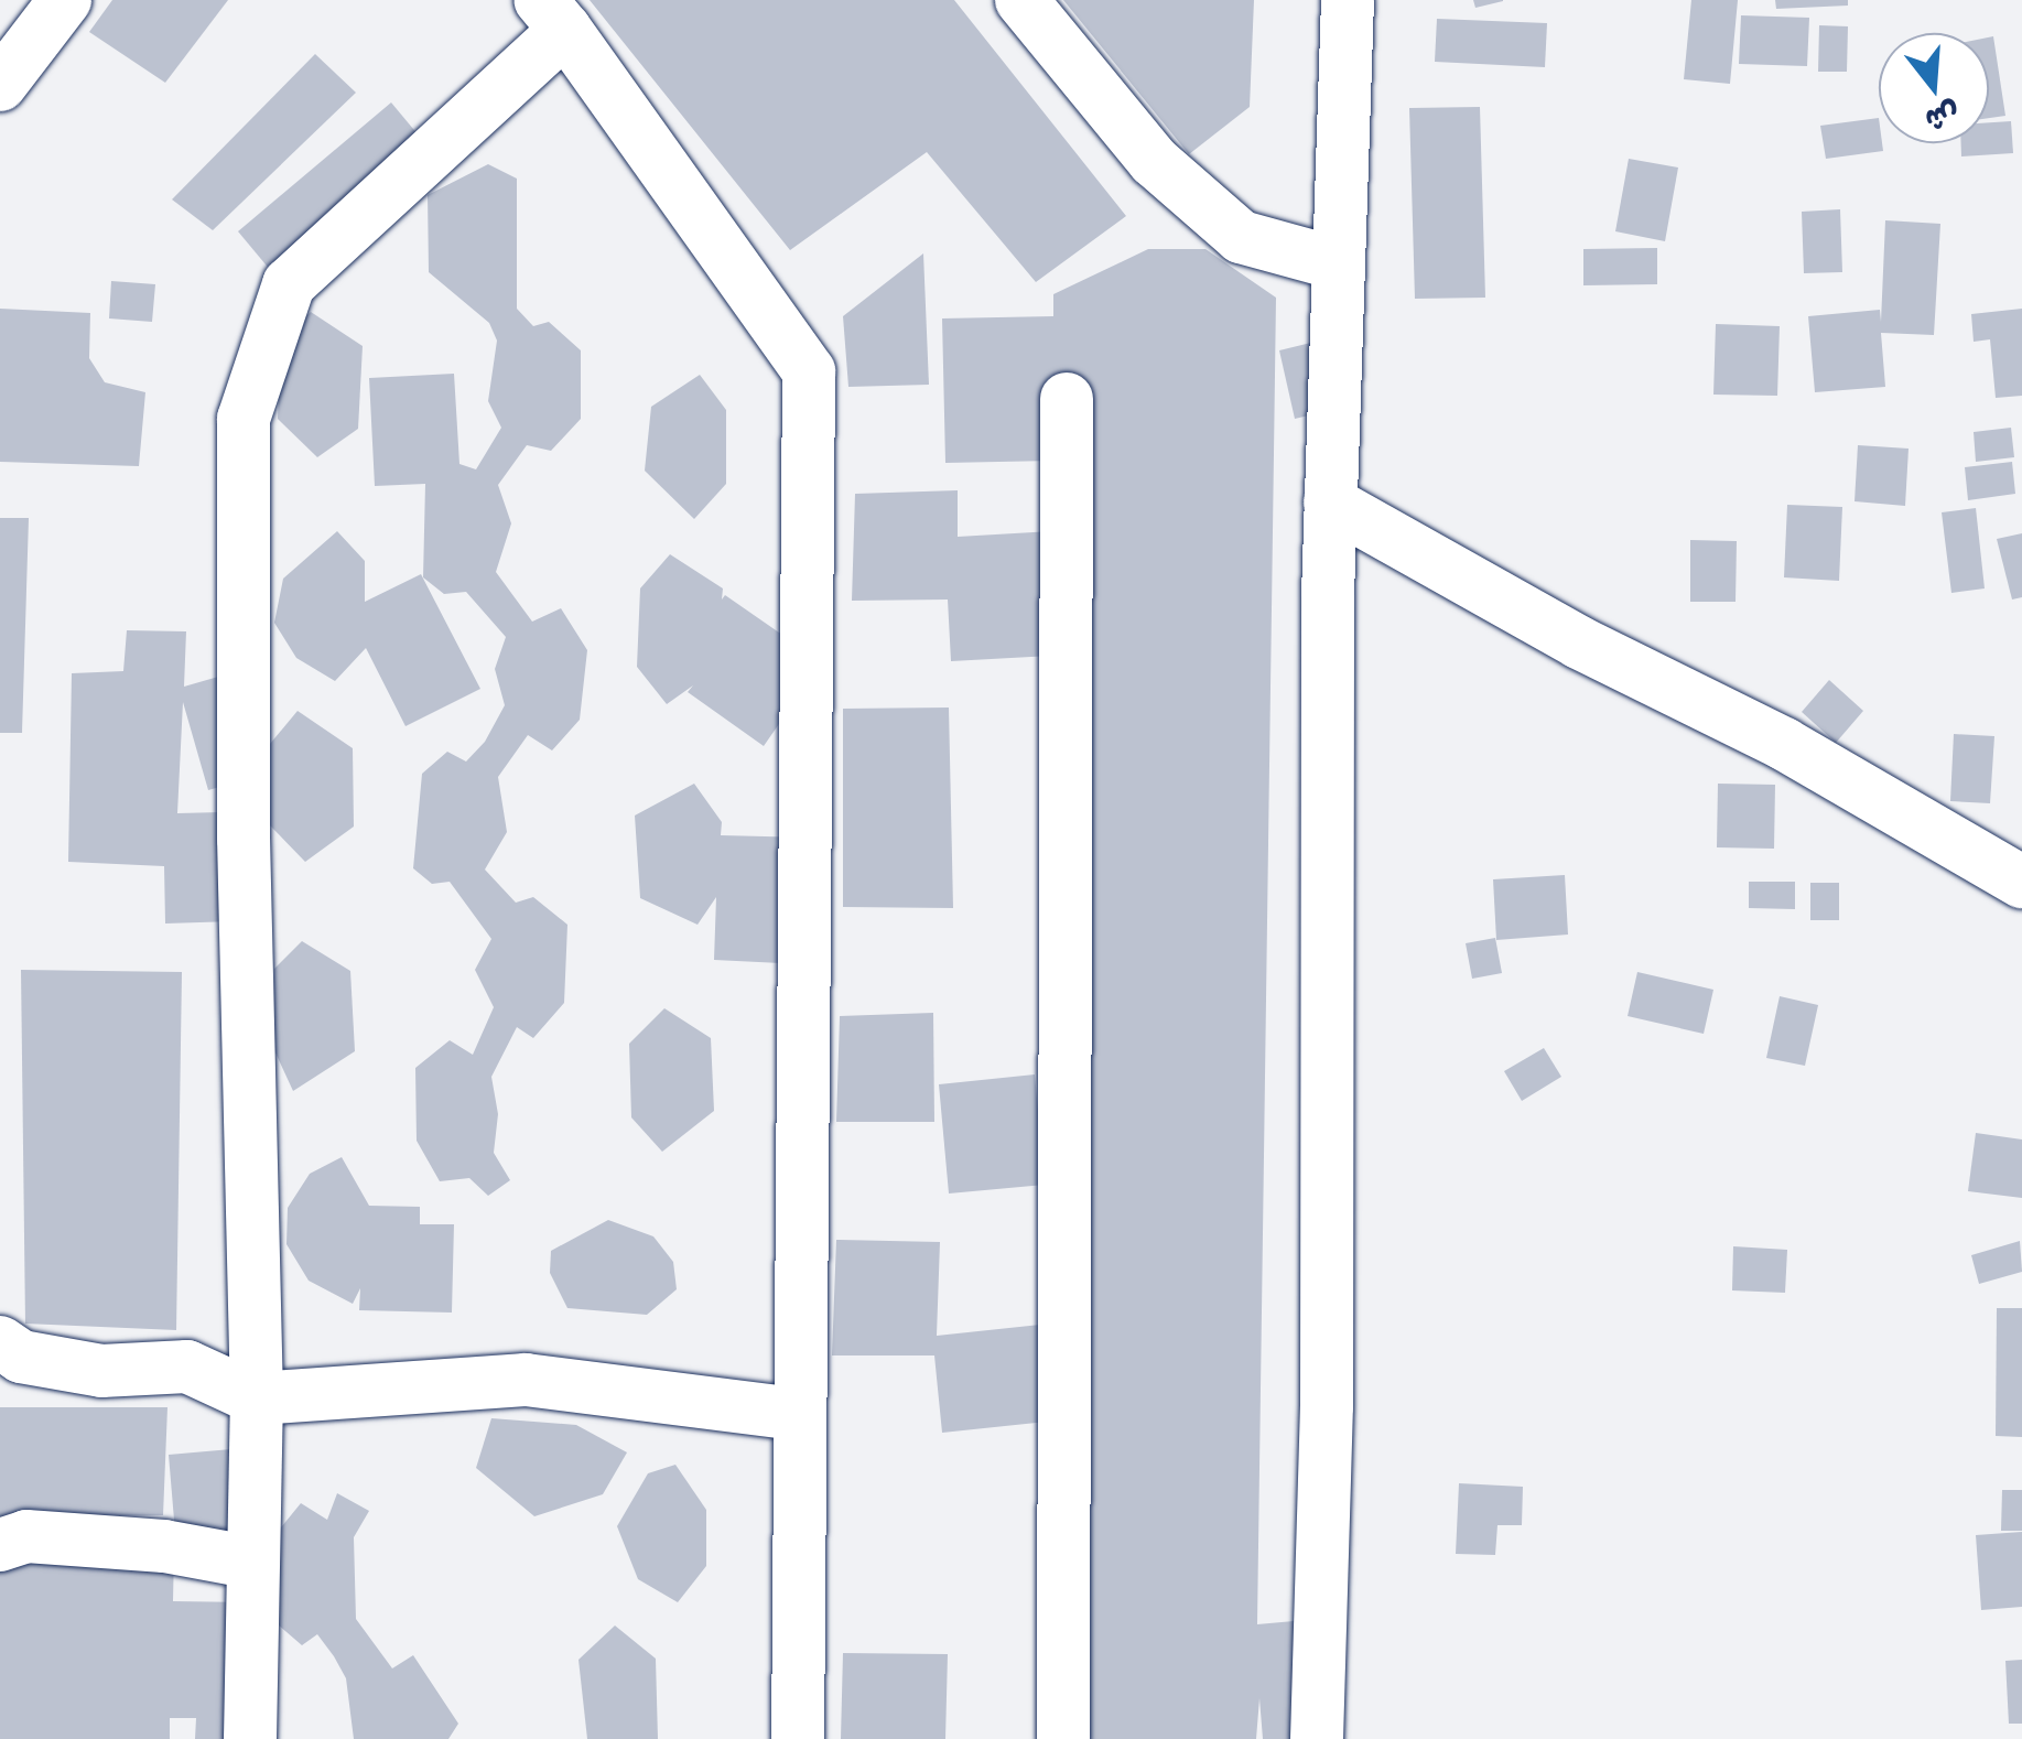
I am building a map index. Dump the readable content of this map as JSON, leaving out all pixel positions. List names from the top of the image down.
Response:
{
  "north": "bottom"
}
